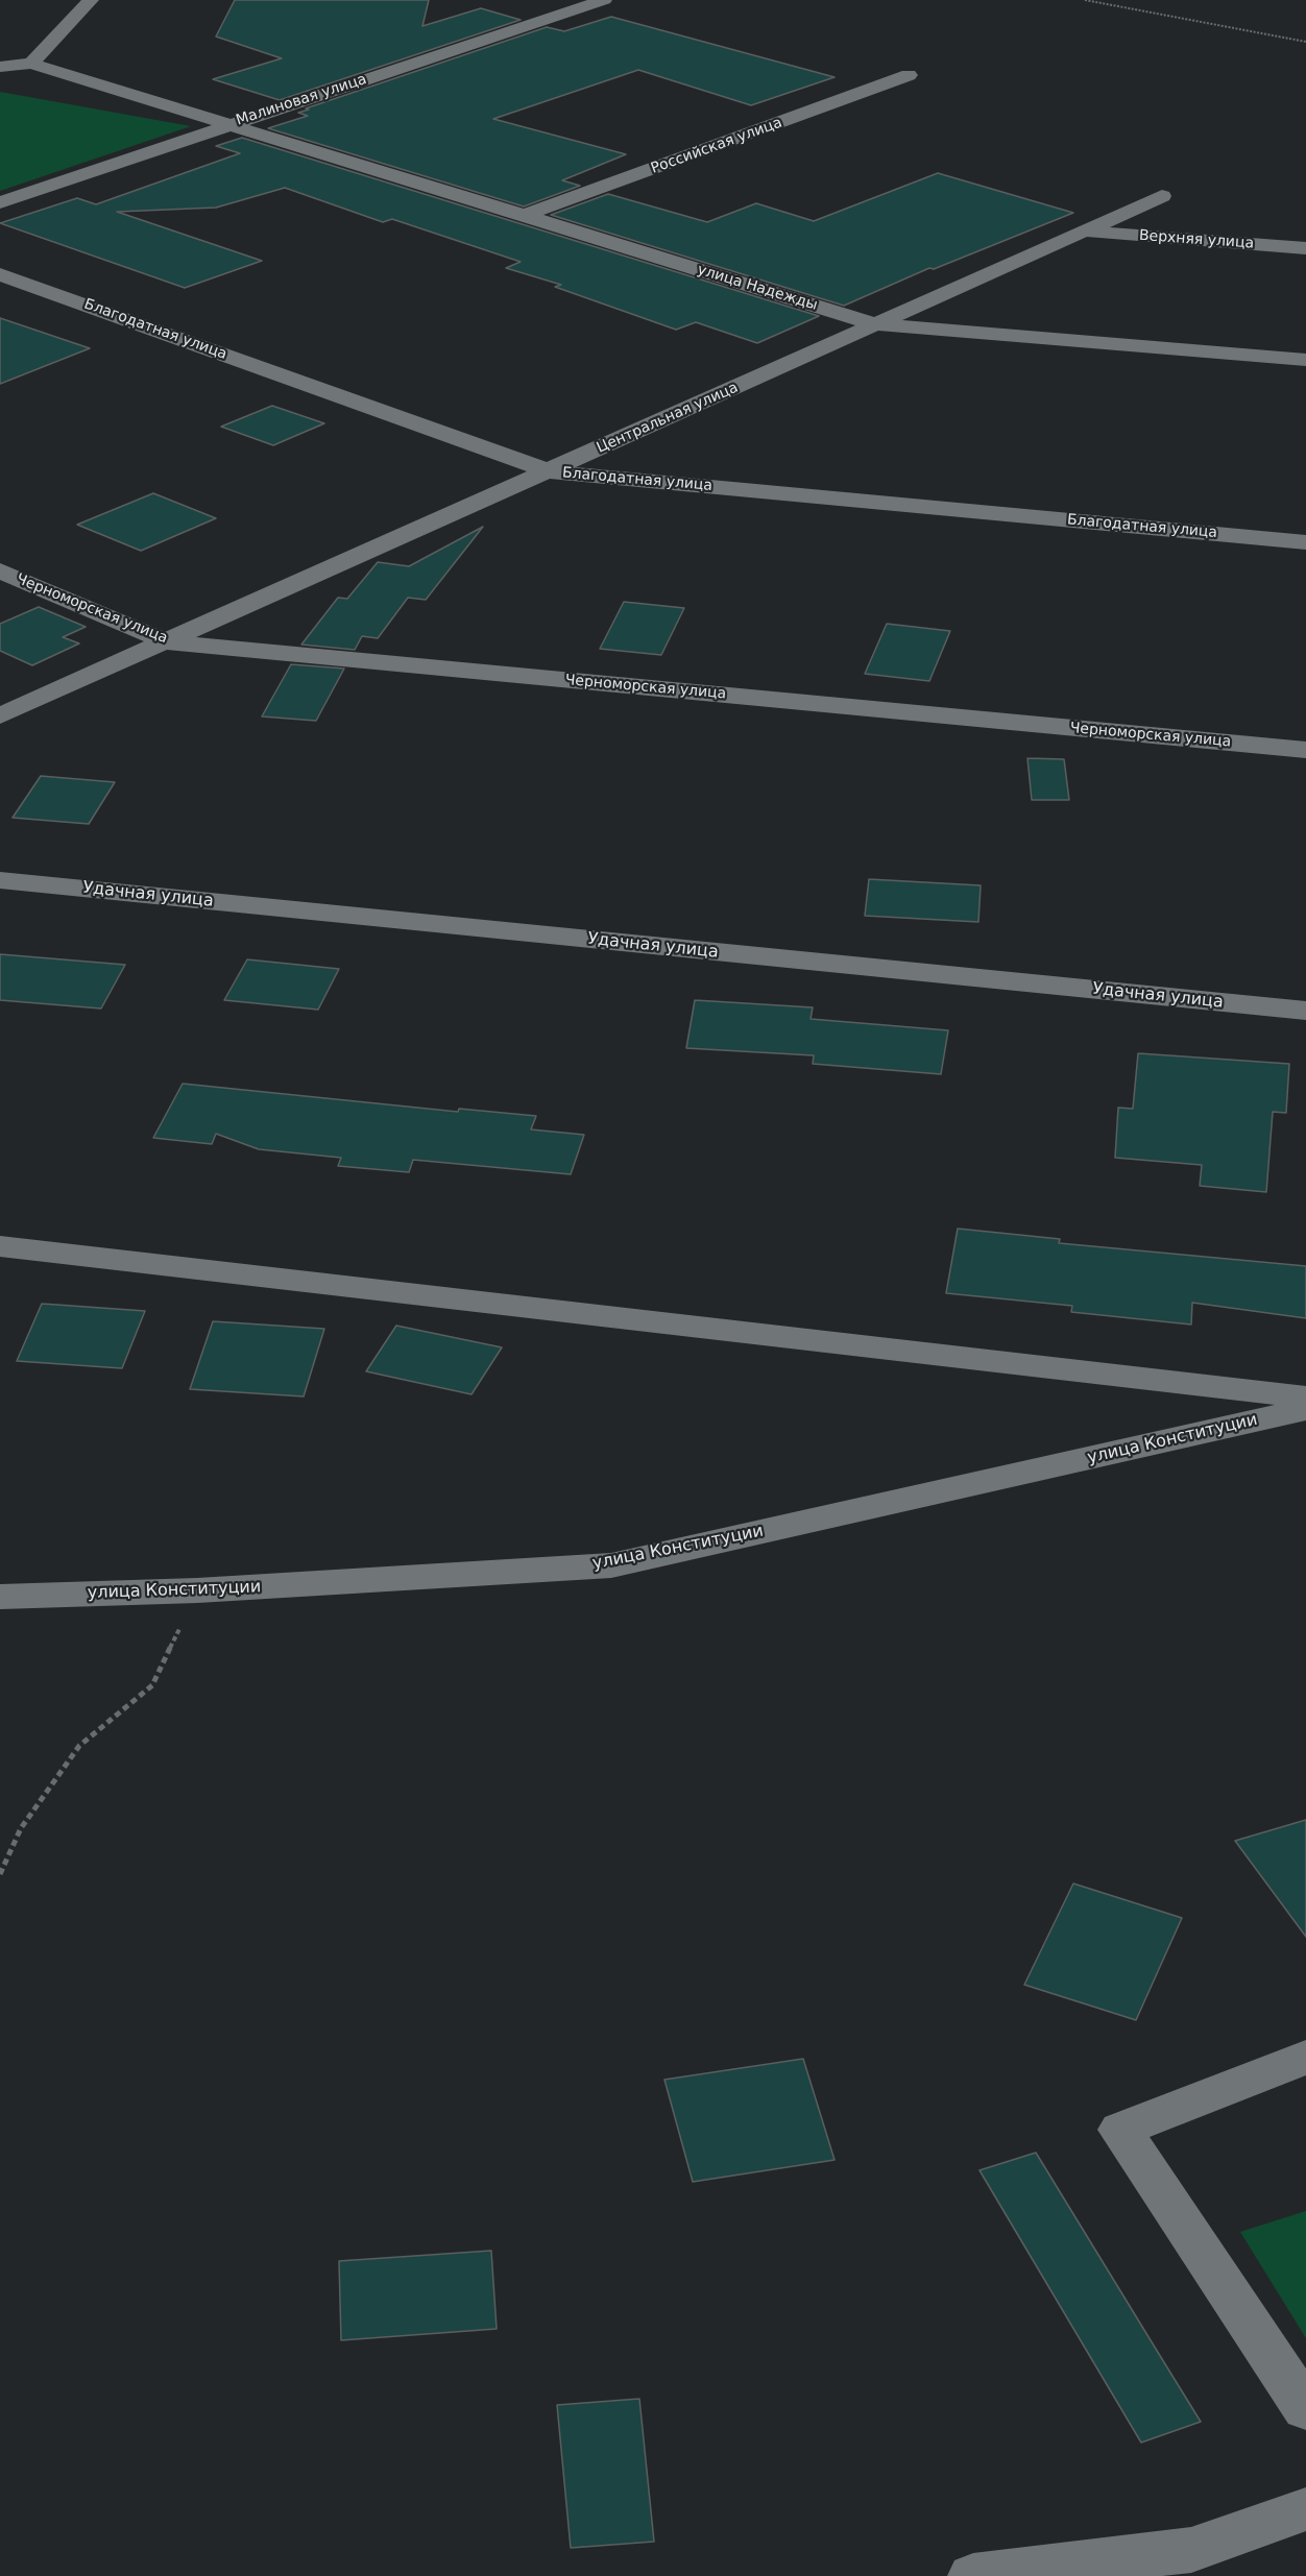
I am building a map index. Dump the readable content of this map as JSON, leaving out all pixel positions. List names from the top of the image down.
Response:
{
  "streets": {
    "street": [
      "Малиновая улица",
      "Российская улица",
      "Верхняя улица",
      "улица Надежды",
      "Благодатная улица",
      "Центральная улица",
      "Черноморская улица",
      "Удачная улица",
      "улица Конституции"
    ]
  },
  "crossings": [
    ["Малиновая улица", "улица Надежды"],
    ["Российская улица", "улица Надежды"],
    ["Верхняя улица", "Центральная улица"],
    ["улица Надежды", "Центральная улица"],
    ["Благодатная улица", "Центральная улица"],
    ["Центральная улица", "Черноморская улица"]
  ]
}
